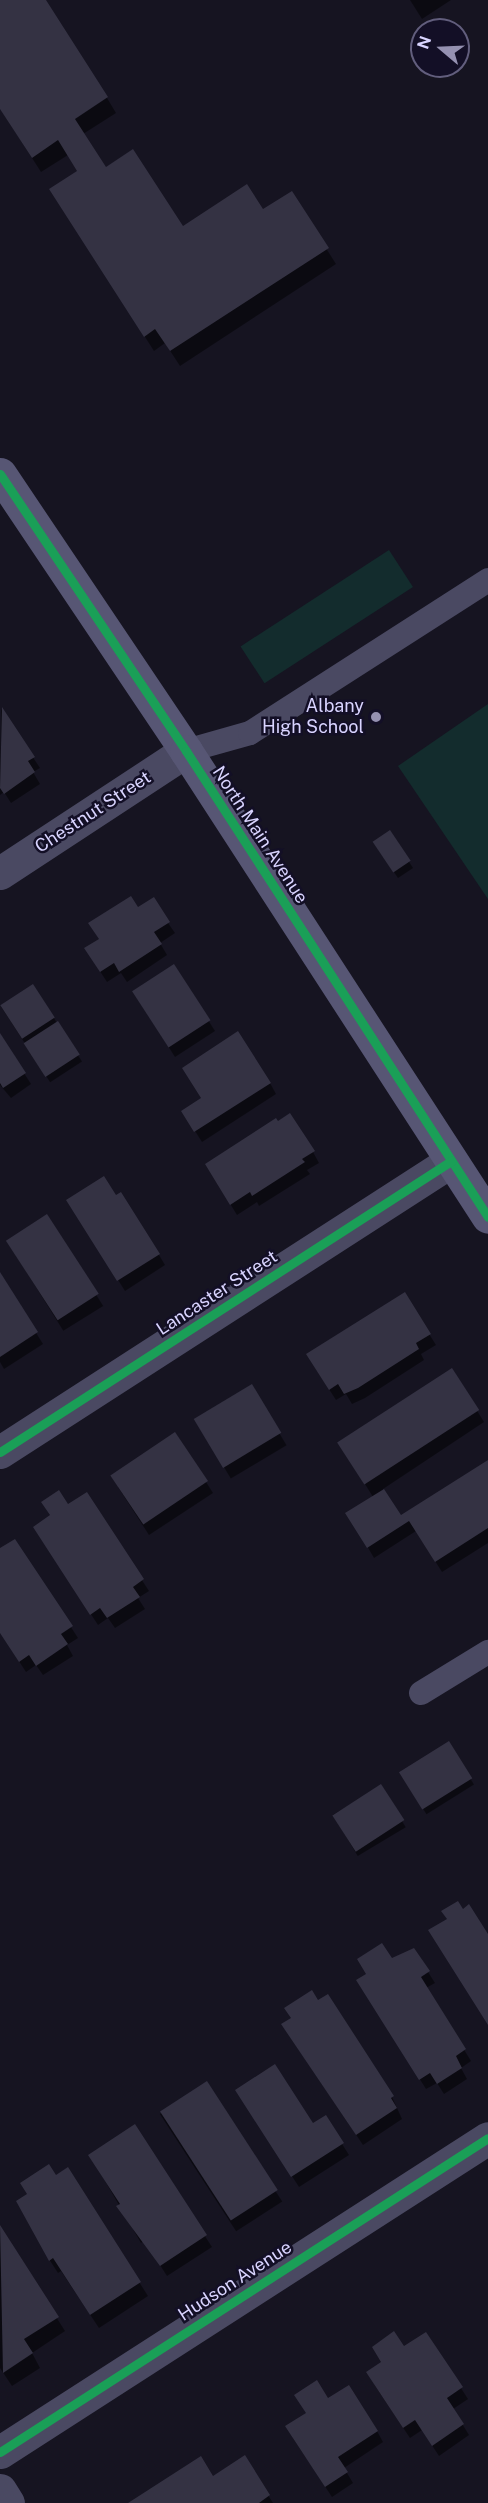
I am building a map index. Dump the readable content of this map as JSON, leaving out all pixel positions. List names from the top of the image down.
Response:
{
  "streets": {
    "street": [
      "Chestnut Street",
      "North Main Avenue",
      "Lancaster Street",
      "Hudson Avenue"
    ]
  },
  "crossings": [
    ["Chestnut Street", "North Main Avenue"],
    ["North Main Avenue", "Lancaster Street"]
  ],
  "places": ["Albany High School"],
  "north": "left"
}
